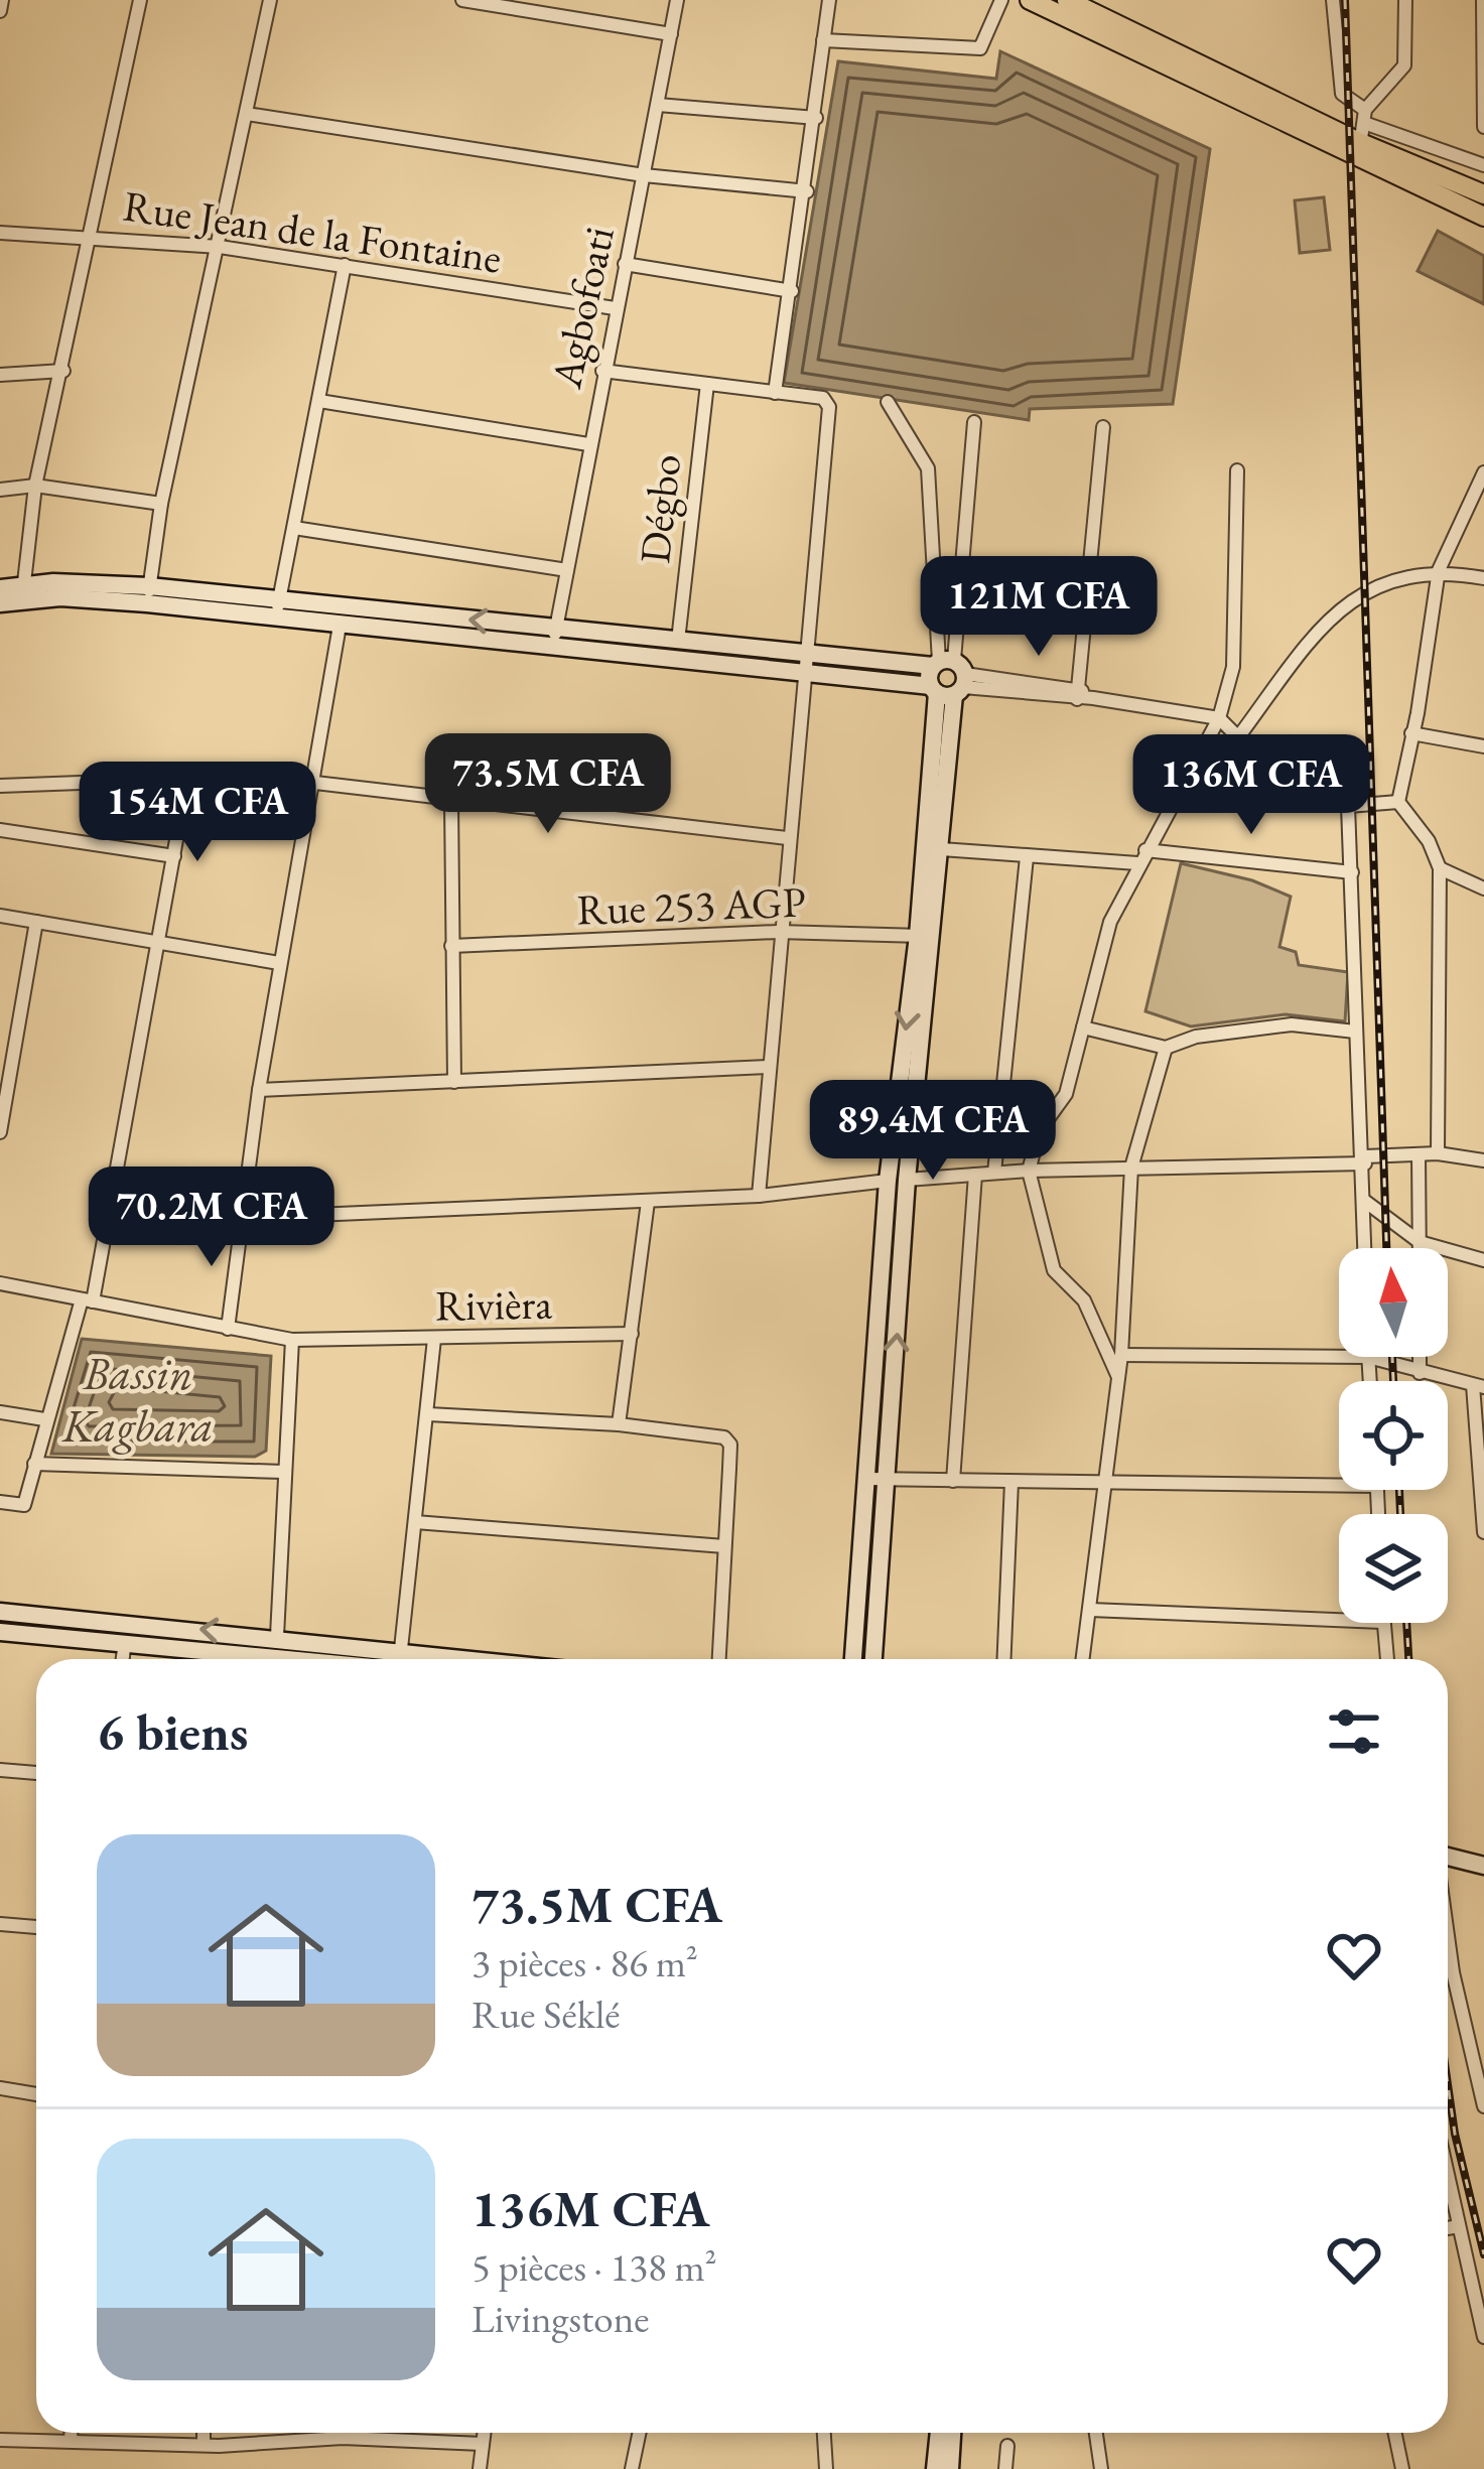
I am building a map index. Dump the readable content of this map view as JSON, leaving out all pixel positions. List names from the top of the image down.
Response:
{
  "streets": {
    "street": [
      "Rue Jean de la Fontaine",
      "Agbofoati",
      "Dégbo",
      "Rue 253 AGP",
      "Rivièra"
    ]
  },
  "crossings": [
    ["Rue Jean de la Fontaine", "Agbofoati"]
  ],
  "water": ["Bassin Kagbara"],
  "north": "top",
  "page": {
    "price": [
      "121M CFA",
      "73.5M CFA",
      "136M CFA",
      "154M CFA",
      "89.4M CFA",
      "70.2M CFA"
    ],
    "heading": "6 biens",
    "list": [
      {
        "name": "73.5M CFA",
        "note": "3 pièces · 86 m² · Rue Séklé"
      },
      {
        "name": "136M CFA",
        "note": "5 pièces · 138 m² · Livingstone"
      }
    ]
  }
}
